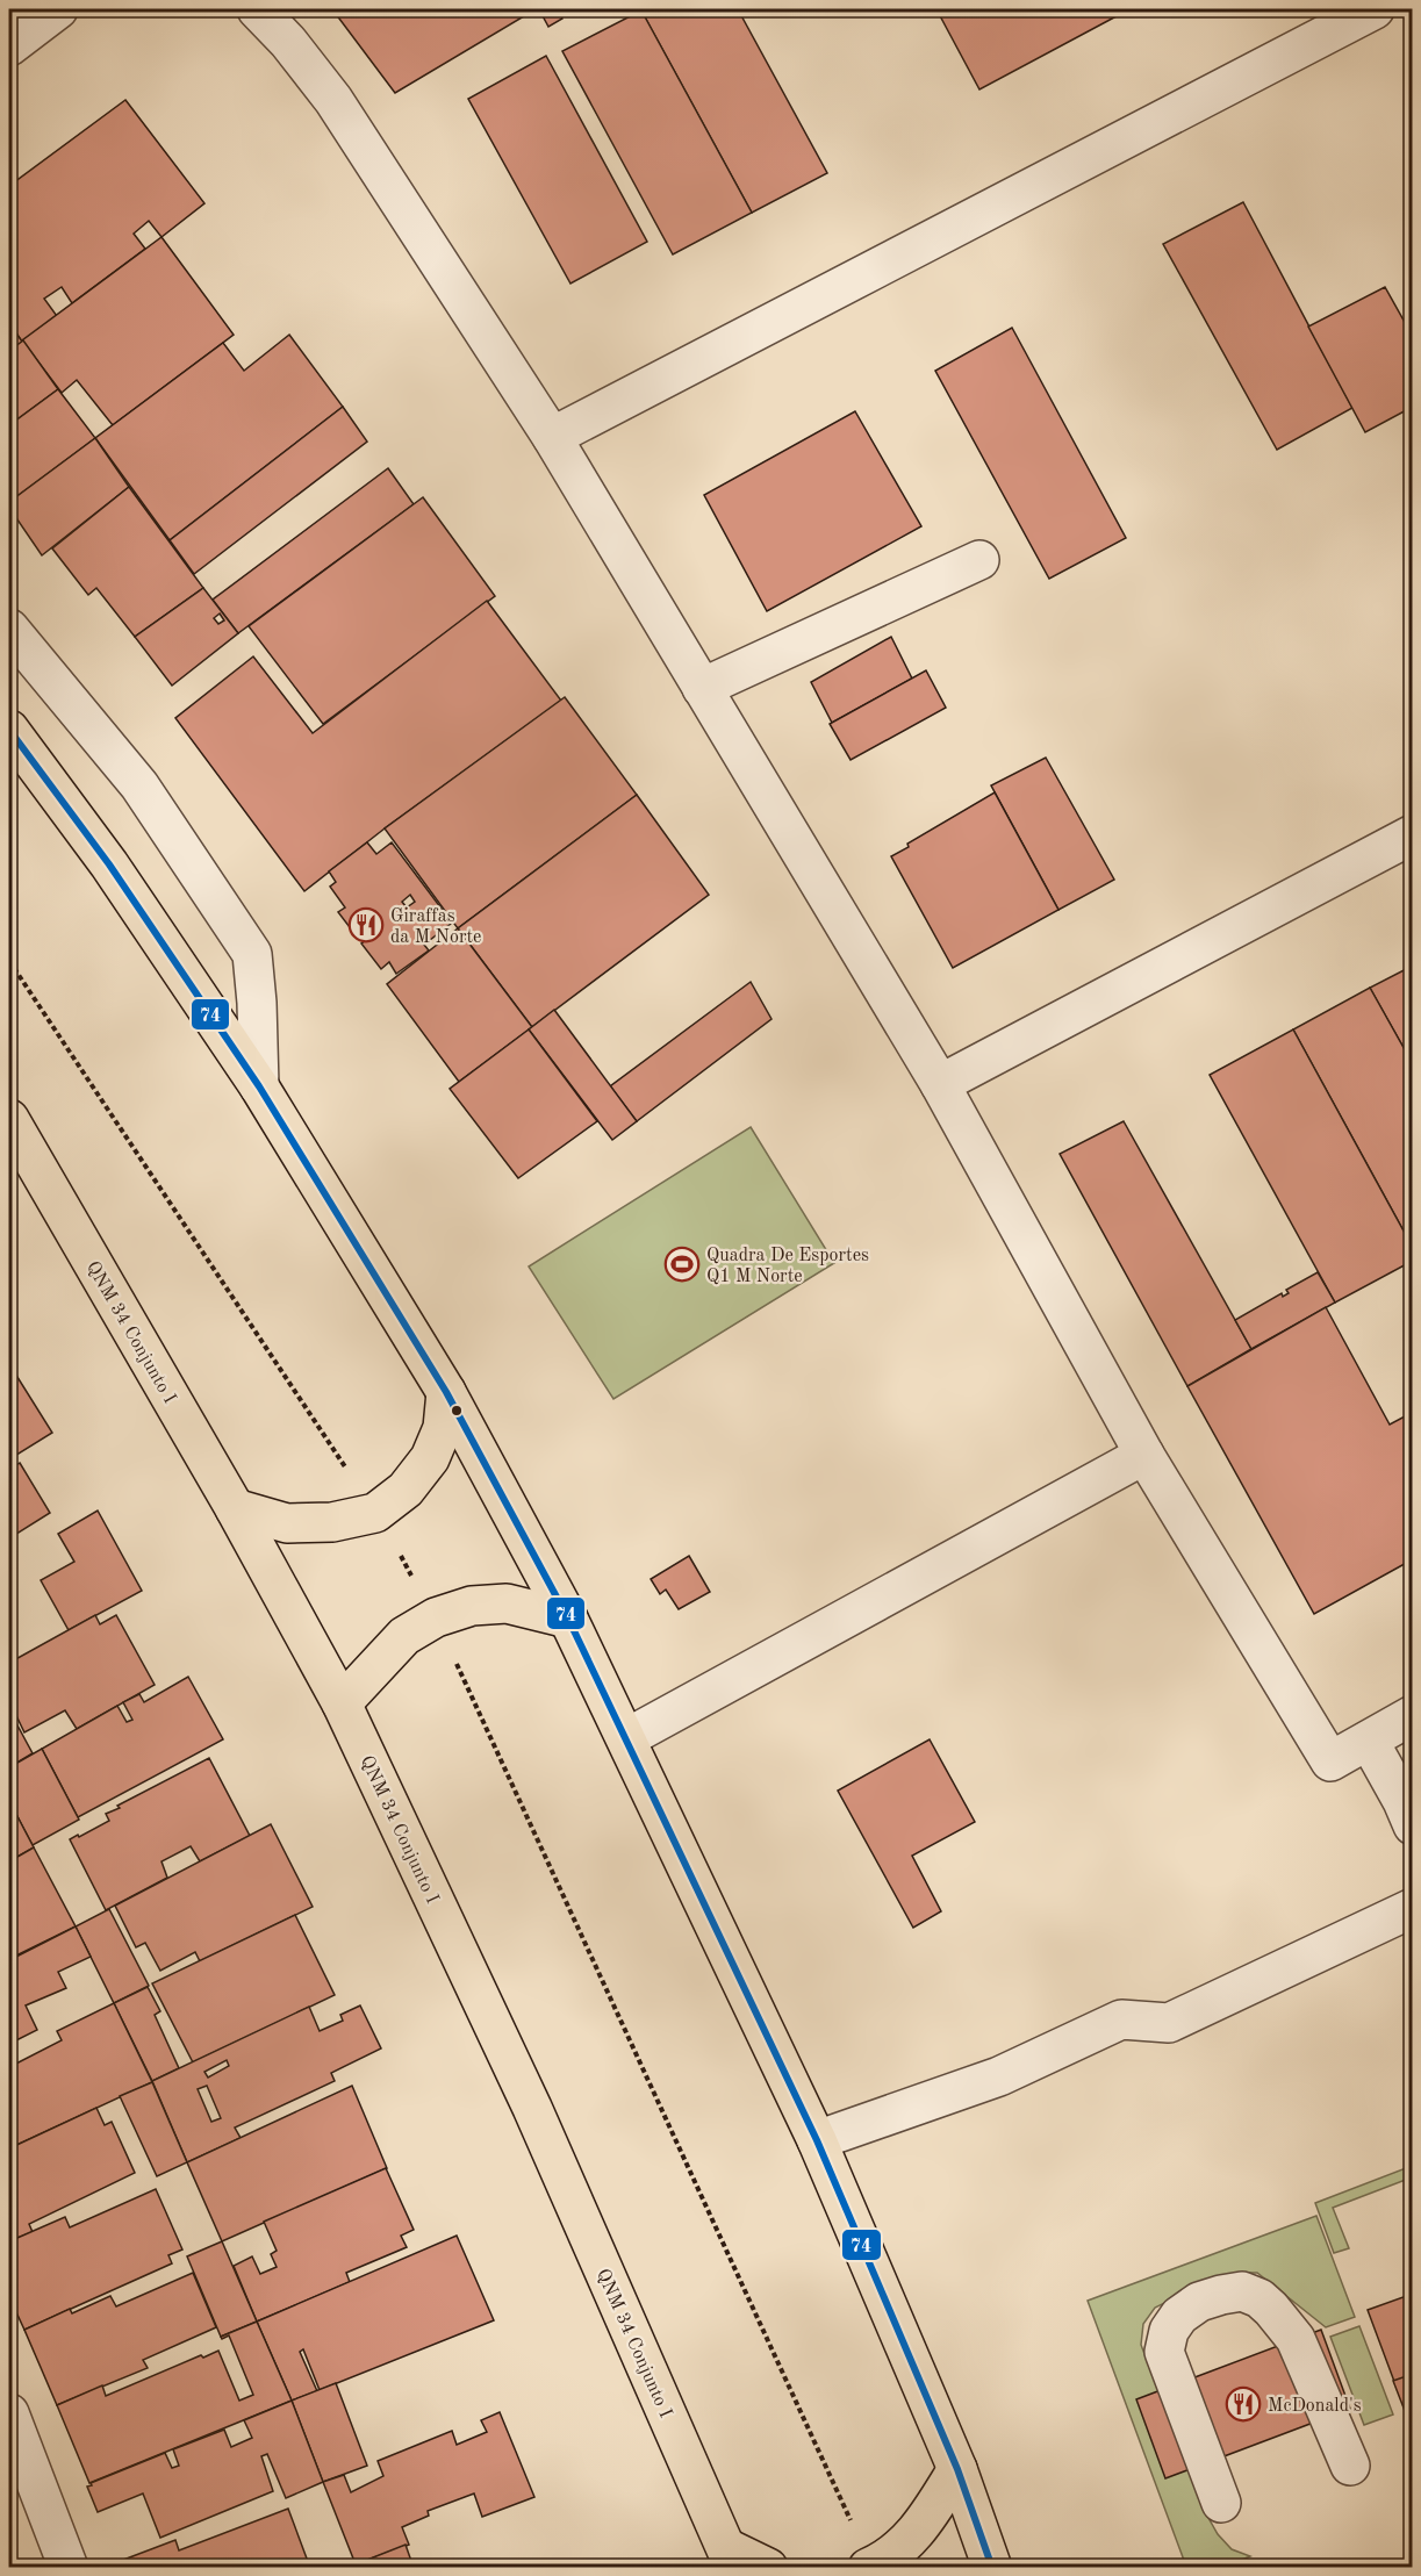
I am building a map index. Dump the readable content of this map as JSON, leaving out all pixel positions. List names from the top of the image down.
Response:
{
  "streets": {
    "main road": ["QNM 34 Conjunto I"]
  },
  "places": {
    "restaurant": ["Giraffas da M Norte", "McDonald's"],
    "sports": ["Quadra De Esportes Q1 M Norte"]
  },
  "lines": ["transit line 74"]
}
